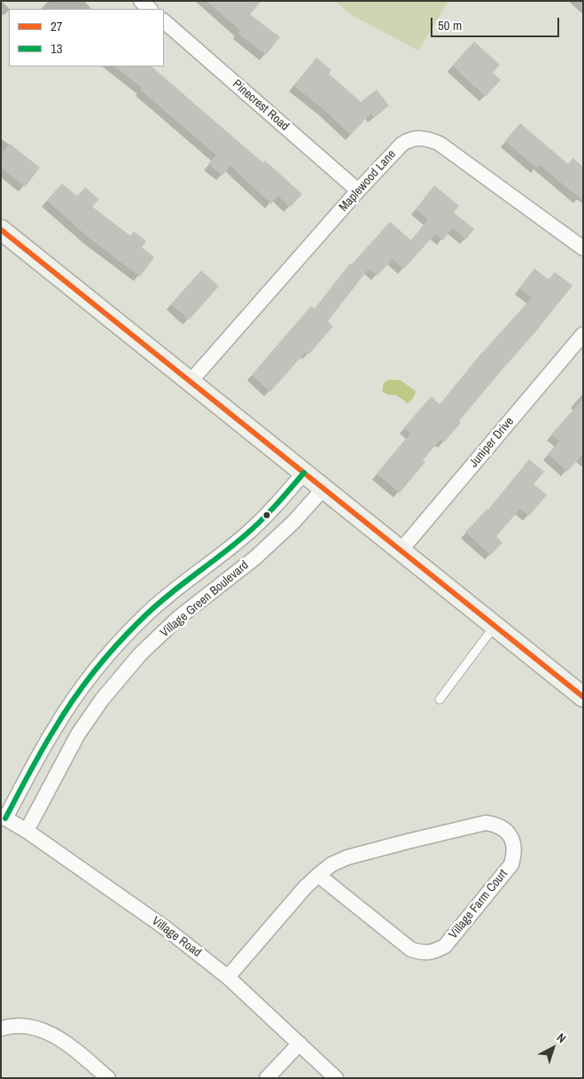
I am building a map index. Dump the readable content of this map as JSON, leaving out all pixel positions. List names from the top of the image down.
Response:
{
  "streets": {
    "street": [
      "Pinecrest Road",
      "Maplewood Lane",
      "Juniper Drive",
      "Village Green Boulevard",
      "Village Farm Court",
      "Village Road"
    ]
  },
  "crossings": [
    ["Pinecrest Road", "Maplewood Lane"],
    ["Village Green Boulevard", "Village Road"],
    ["Village Farm Court", "Village Road"]
  ],
  "lines": ["transit line 27", "transit line 13"],
  "legend": ["27", "13"],
  "scale_bar": "50 m",
  "north": "top right"
}
